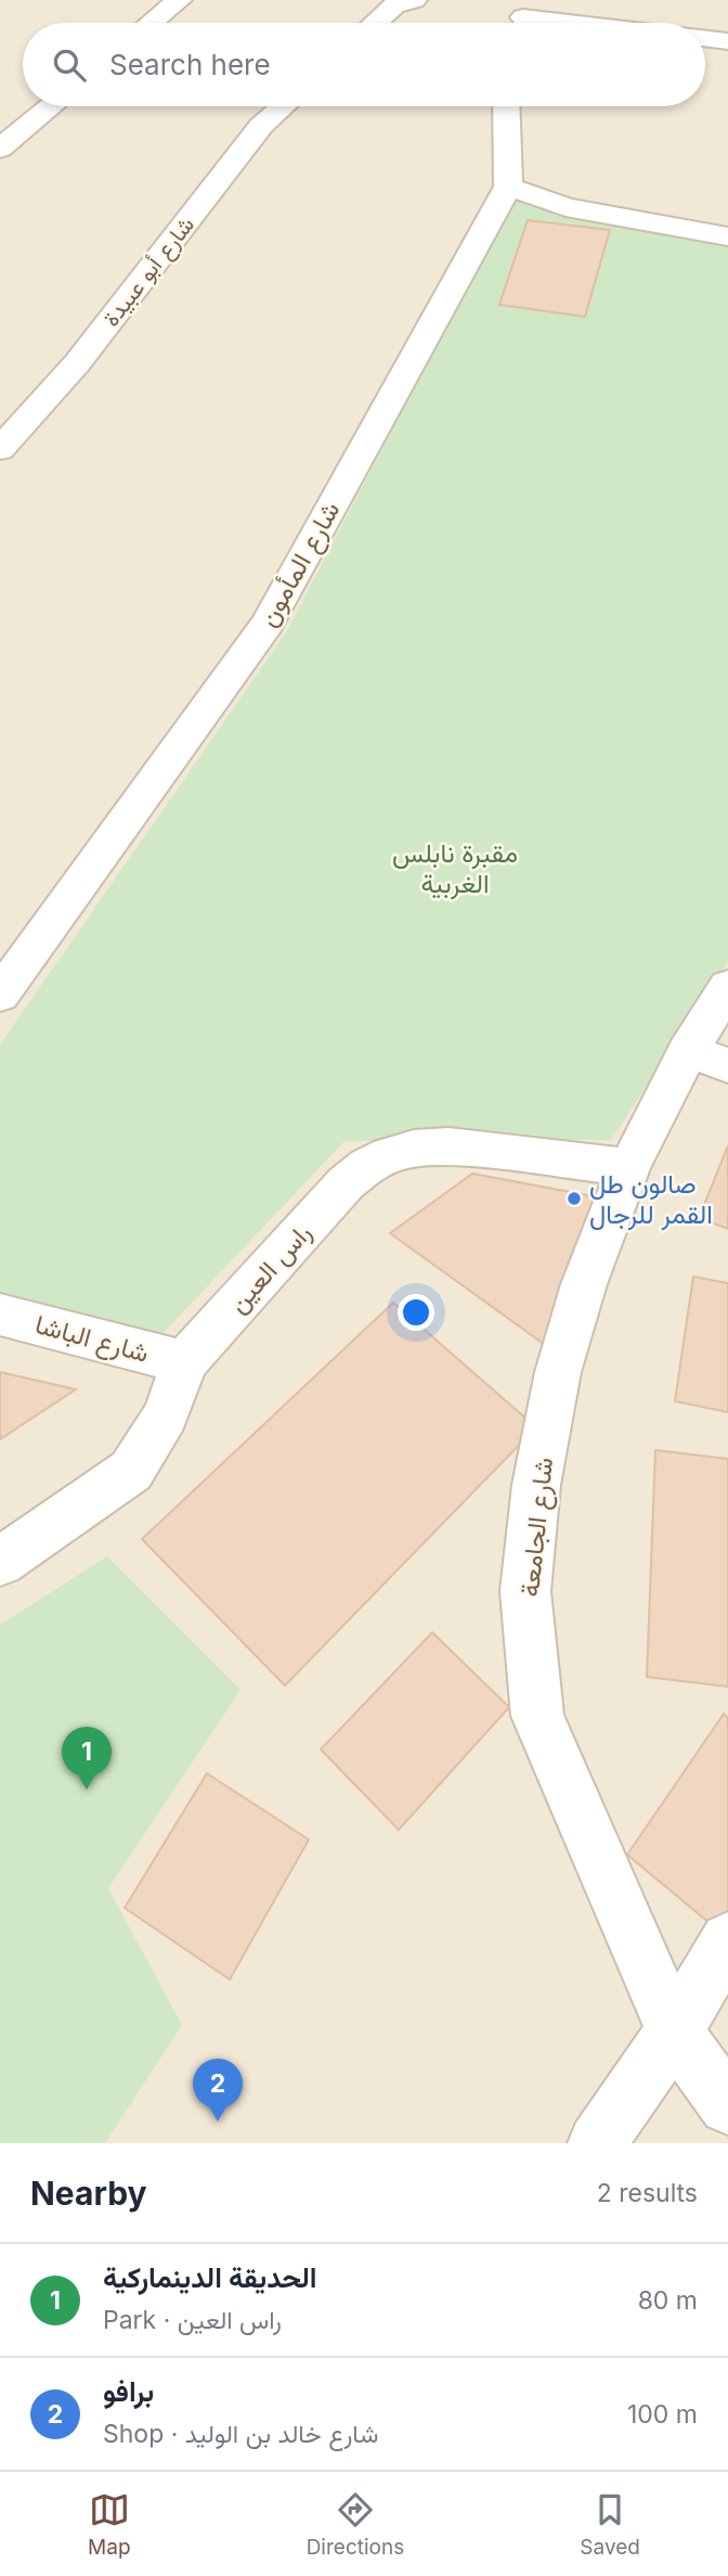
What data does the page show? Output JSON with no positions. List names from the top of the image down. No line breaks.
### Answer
{"streets":{"street":["شارع أبو عبيدة","شارع المأمون","راس العين","شارع الباشا","شارع الجامعة"]},"crossings":[["راس العين","شارع الباشا"],["راس العين","شارع الجامعة"]],"parks":["مقبرة نابلس الغربية"],"places":["صالون طل القمر للرجال"],"page":{"search":"Search here","pins":["1","2"],"heading":["Nearby","2 results"],"list":[{"mark":"1","name":"الحديقة الدينماركية","note":"Park · راس العين","value":"80 m"},{"mark":"2","name":"برافو","note":"Shop · شارع خالد بن الوليد","value":"100 m"}],"nav":["Map","Directions","Saved"]}}
